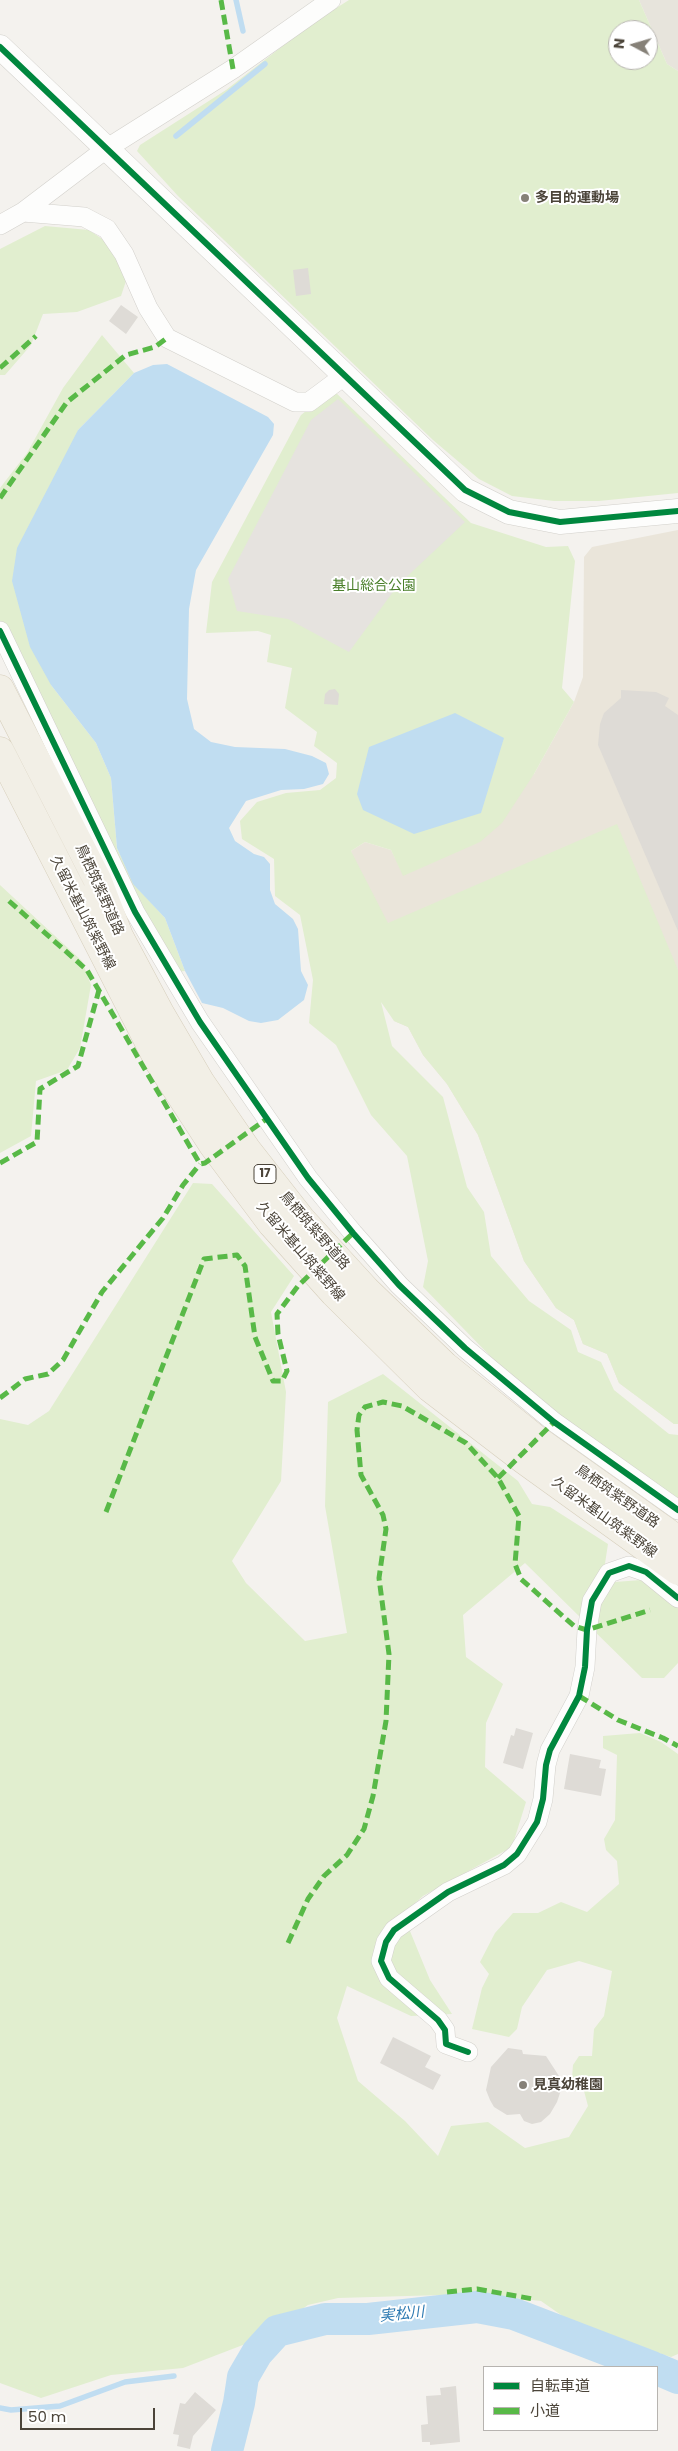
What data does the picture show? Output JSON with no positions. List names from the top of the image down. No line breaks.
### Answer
{"streets":{"main road":["鳥栖筑紫野道路","久留米基山筑紫野線","17"]},"water":["実松川"],"parks":["基山総合公園"],"places":["多目的運動場","見真幼稚園"],"legend":["自転車道","小道"],"scale_bar":"50 m","north":"left"}
